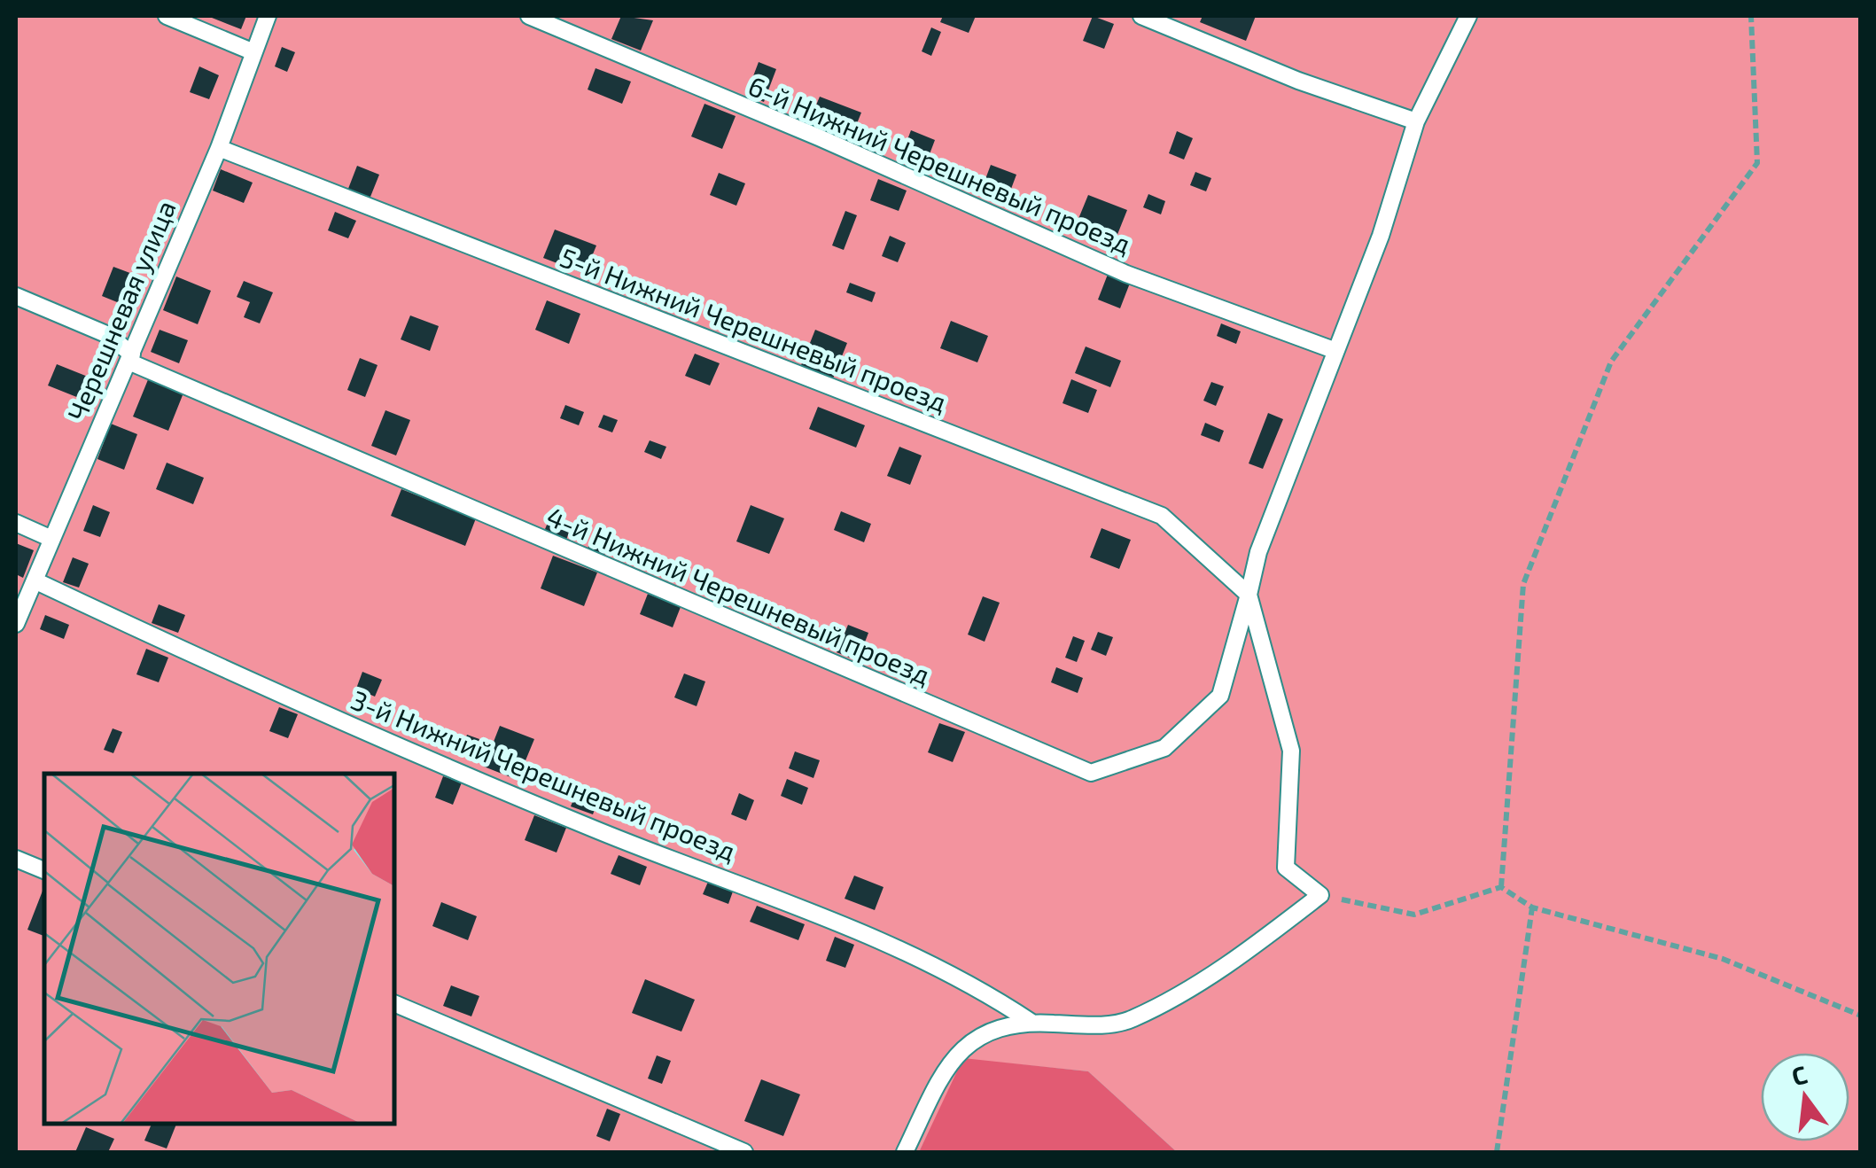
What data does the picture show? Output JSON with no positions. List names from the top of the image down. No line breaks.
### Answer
{"streets":{"lane":["6-й Нижний Черешневый проезд","Черешневая улица","5-й Нижний Черешневый проезд","4-й Нижний Черешневый проезд","3-й Нижний Черешневый проезд"]},"crossings":[["6-й Нижний Черешневый проезд","4-й Нижний Черешневый проезд"],["Черешневая улица","5-й Нижний Черешневый проезд"],["Черешневая улица","4-й Нижний Черешневый проезд"],["Черешневая улица","3-й Нижний Черешневый проезд"],["5-й Нижний Черешневый проезд","4-й Нижний Черешневый проезд"]],"north":"top"}
